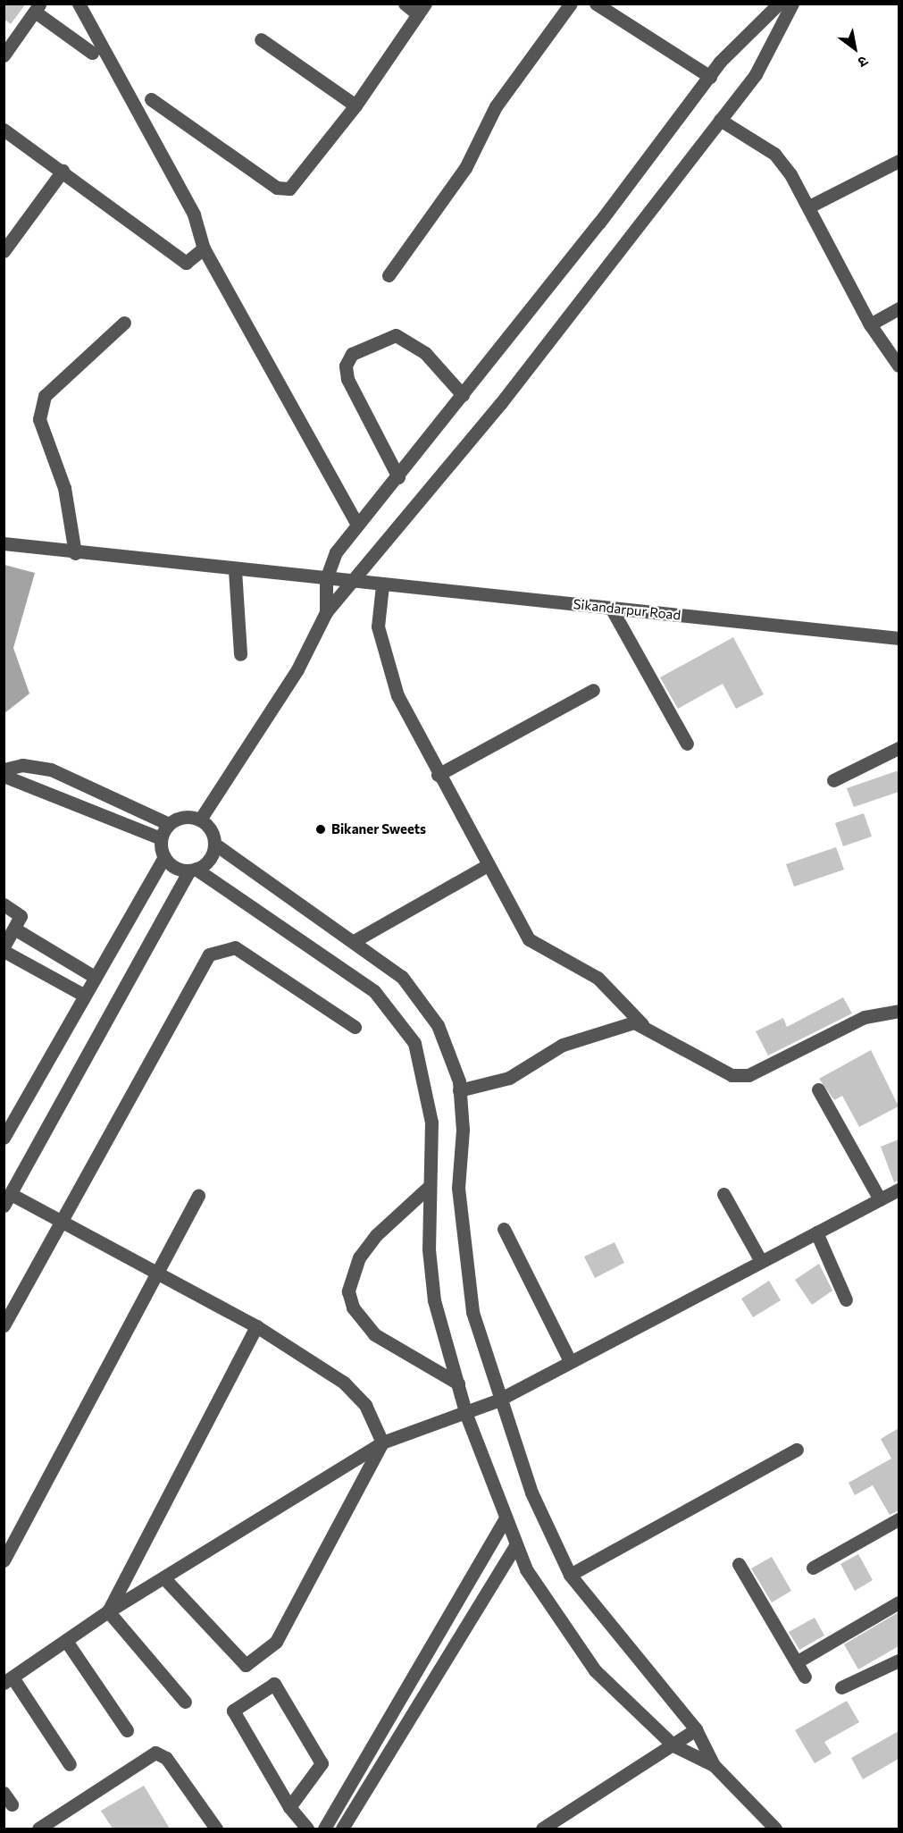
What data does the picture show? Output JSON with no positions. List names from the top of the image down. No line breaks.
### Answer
{"streets":{"street":["Sikandarpur Road"]},"places":["Bikaner Sweets"],"north":"bottom right"}
